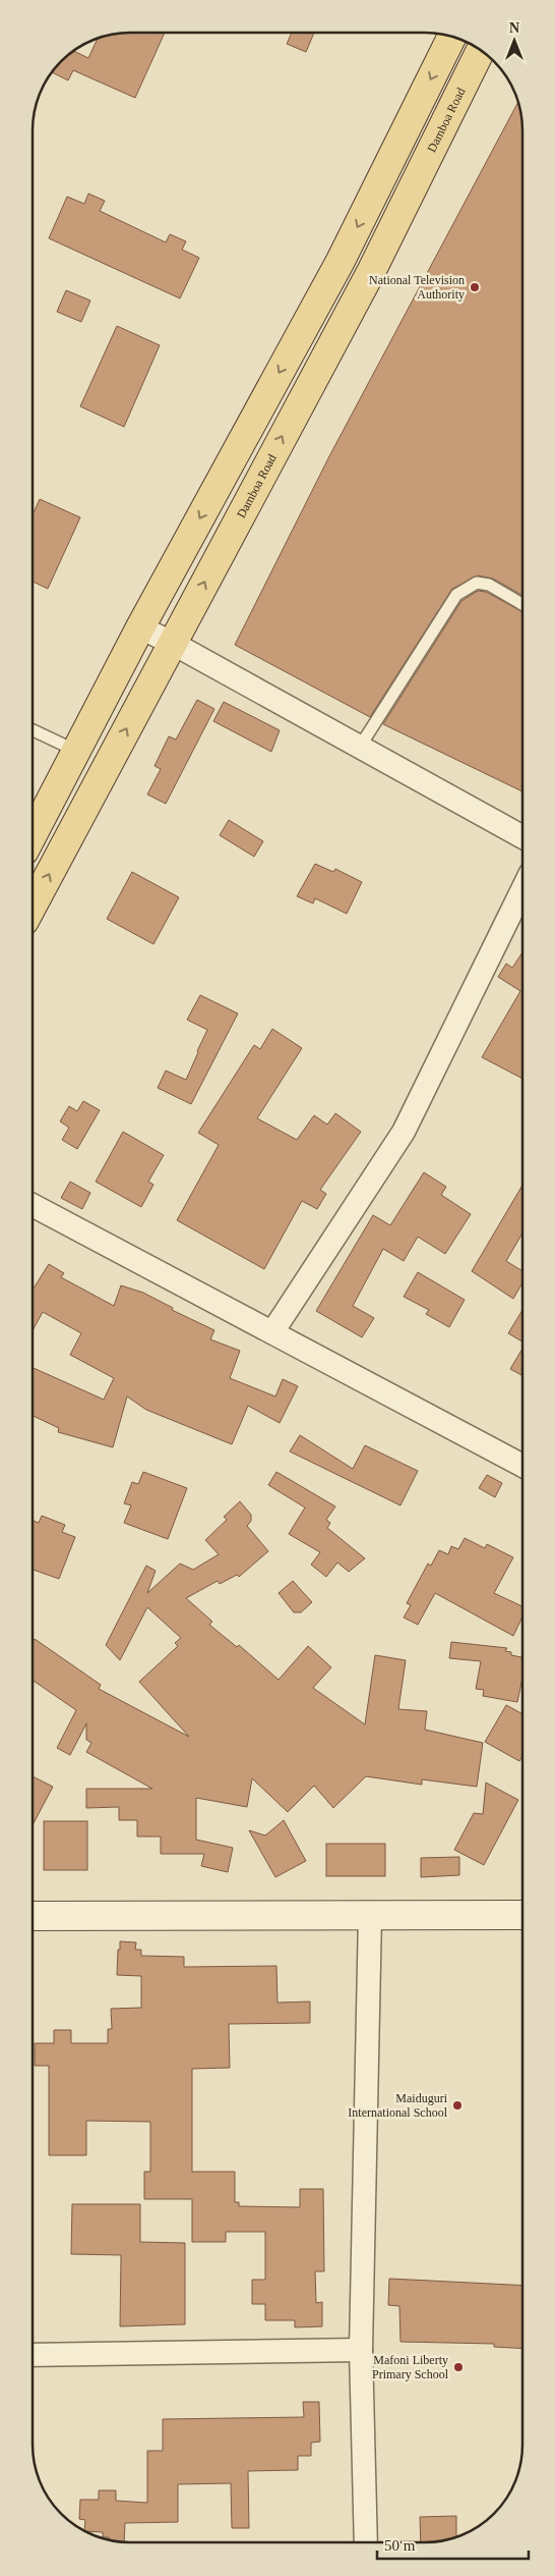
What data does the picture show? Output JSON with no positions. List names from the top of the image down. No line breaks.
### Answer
{"streets":{"main road":["Damboa Road"]},"places":["National Television Authority","Maiduguri International School","Mafoni Liberty Primary School"],"scale_bar":"50 m","north":"top"}
